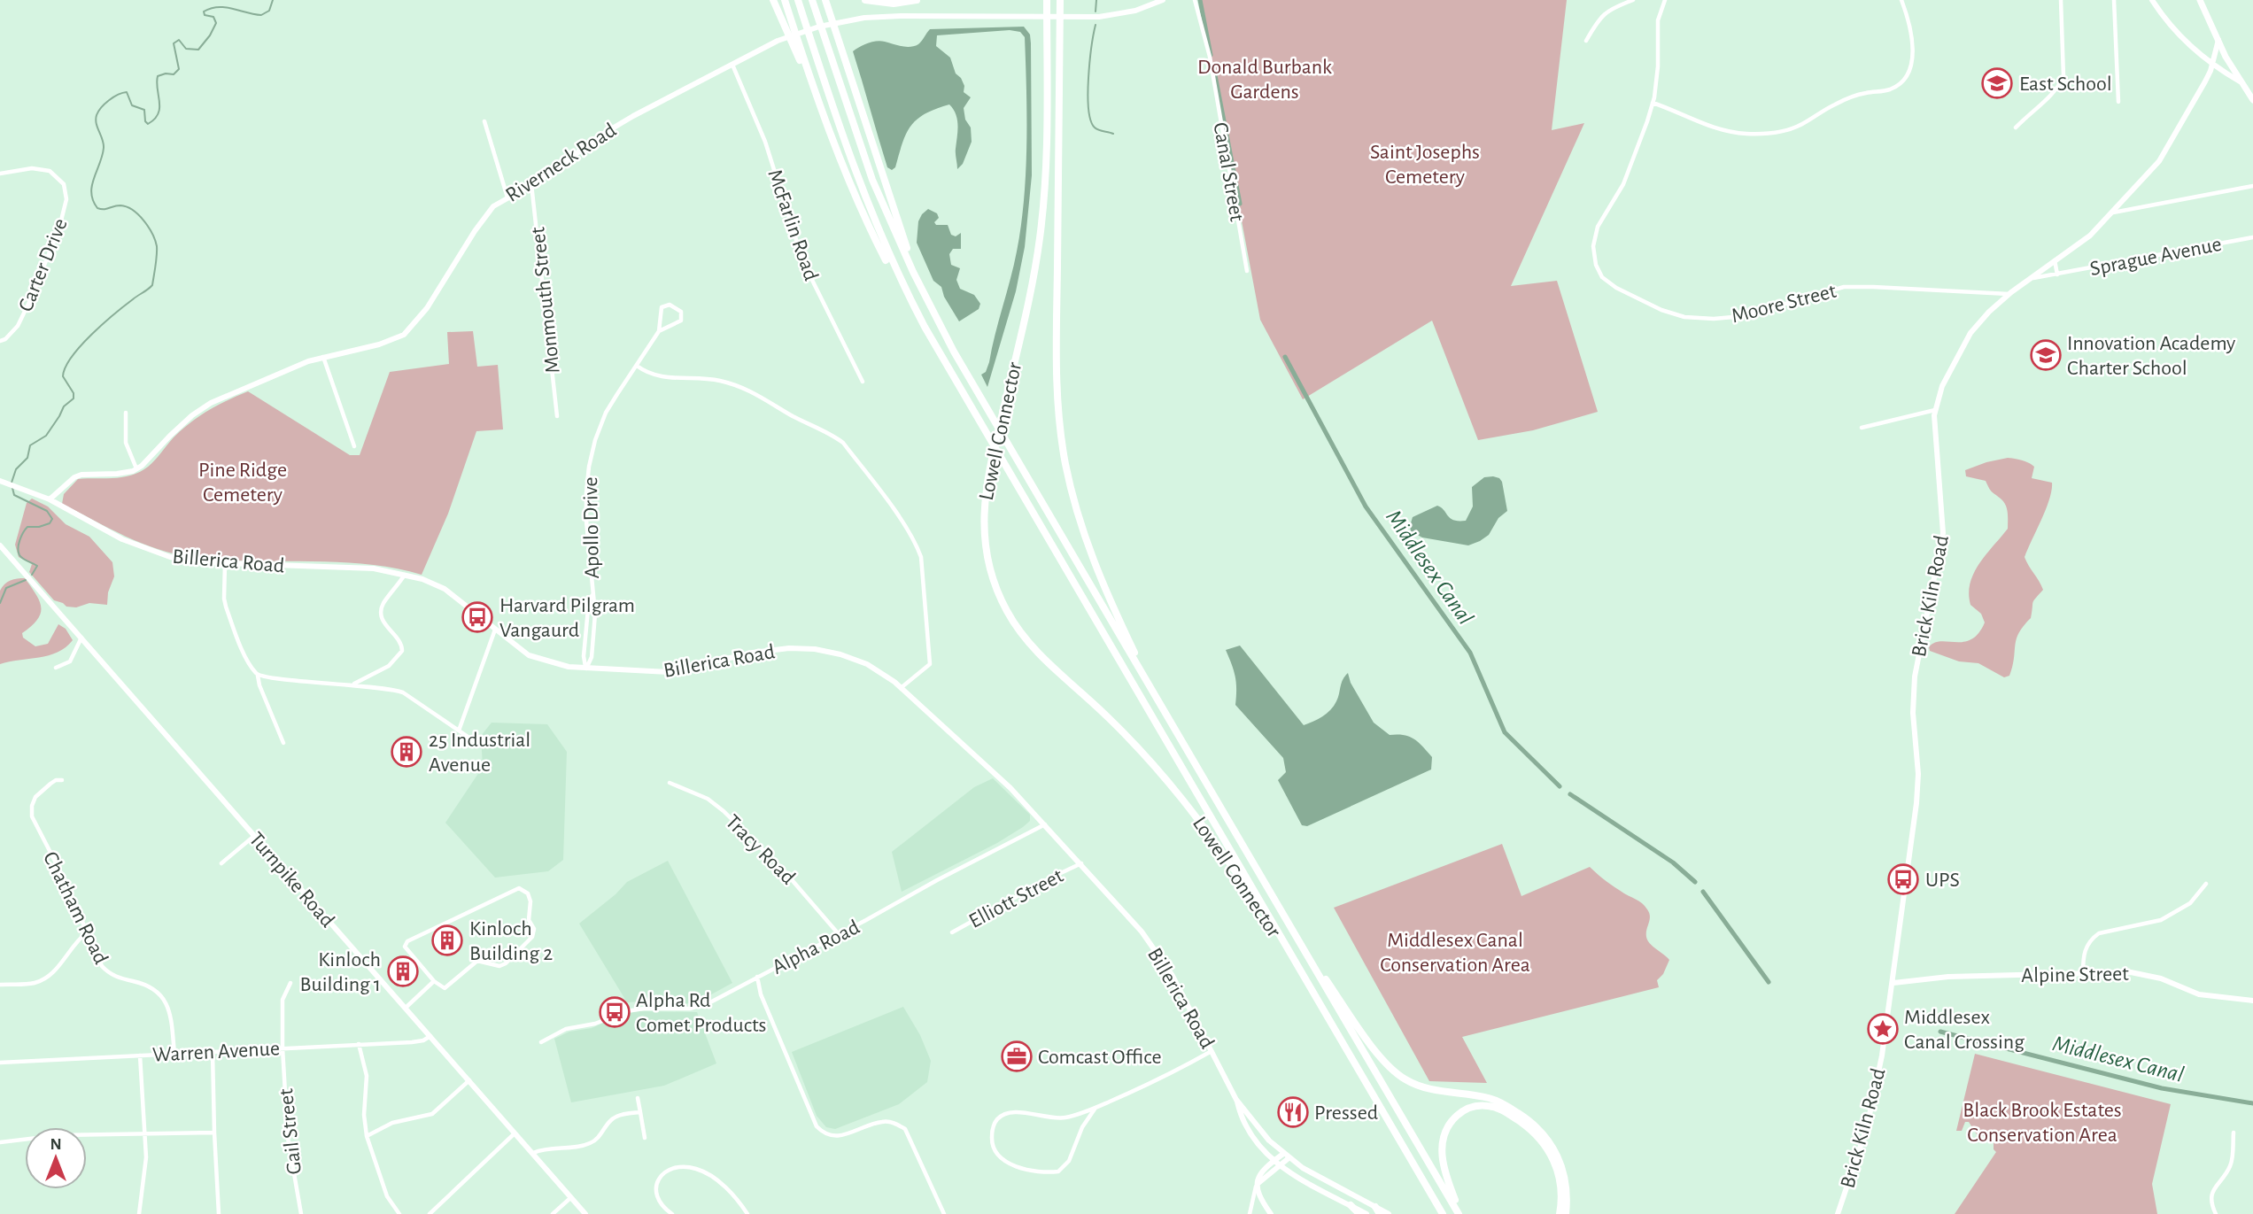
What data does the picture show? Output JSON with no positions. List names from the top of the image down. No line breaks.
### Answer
{"streets":{"highway":["Lowell Connector"],"main road":["Riverneck Road","Billerica Road","Brick Kiln Road","Turnpike Road","Alpine Street"],"street":["Canal Street","McFarlin Road","Sprague Avenue","Carter Drive","Monmouth Street","Moore Street","Apollo Drive","Tracy Road","Elliott Street","Chatham Road","Alpha Road","Warren Avenue","Gail Street"]},"crossings":[["Riverneck Road","McFarlin Road"],["Riverneck Road","Monmouth Street"],["Sprague Avenue","Brick Kiln Road"],["Moore Street","Brick Kiln Road"],["Apollo Drive","Billerica Road"],["Billerica Road","Elliott Street"],["Billerica Road","Alpha Road"],["Brick Kiln Road","Alpine Street"],["Tracy Road","Alpha Road"],["Turnpike Road","Warren Avenue"],["Chatham Road","Warren Avenue"],["Warren Avenue","Gail Street"]],"water":["Middlesex Canal"],"parks":["Donald Burbank Gardens","Saint Josephs Cemetery","Pine Ridge Cemetery","Middlesex Canal Conservation Area","Black Brook Estates Conservation Area"],"places":{"school or university":["East School","Innovation Academy Charter School"],"bus stop":["Harvard Pilgram Vangaurd","UPS","Alpha Rd Comet Products"],"building":["25 Industrial Avenue","Kinloch Building 2","Kinloch Building 1"],"place":["Middlesex Canal Crossing"],"office":["Comcast Office"],"restaurant":["Pressed"]},"north":"top"}
